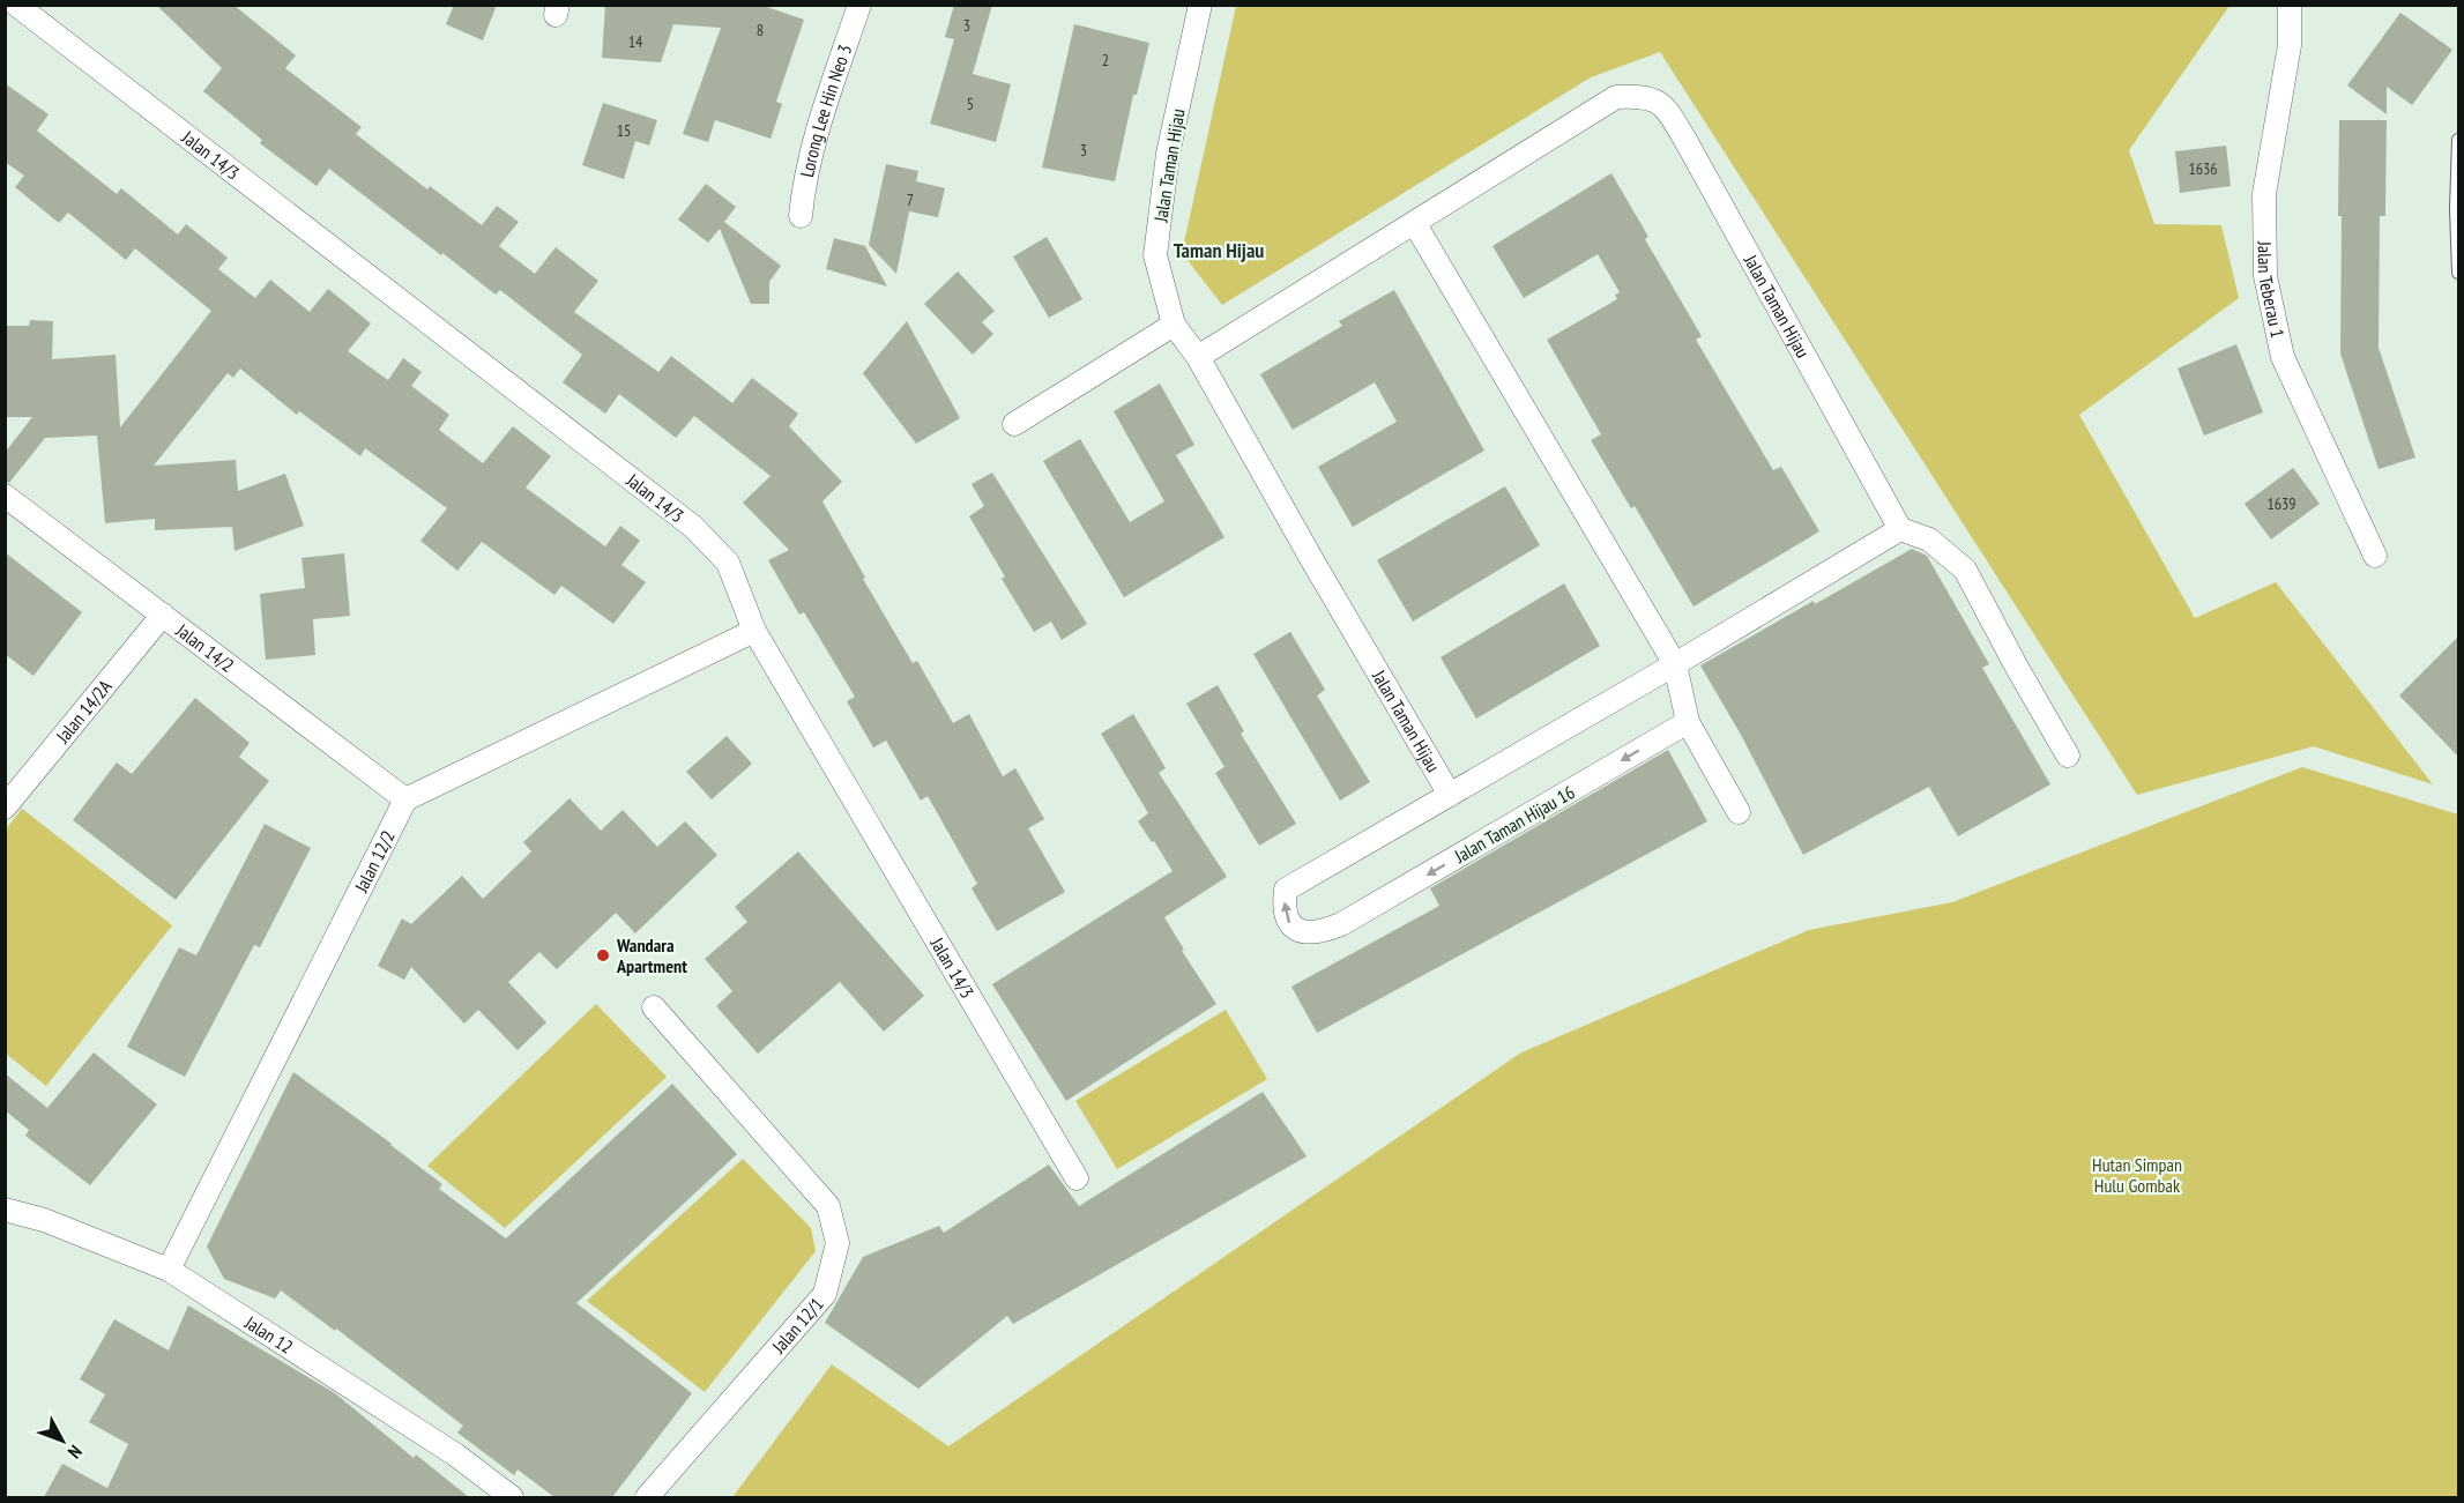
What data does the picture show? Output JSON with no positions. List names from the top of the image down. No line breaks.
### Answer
{"streets":{"street":["Lorong Lee Hin Neo 3","Jalan 14/3","Jalan Taman Hijau","Jalan Teberau 1","Jalan 14/2","Jalan 14/2A","Jalan Taman Hijau 16","Jalan 12/2","Jalan 12/1","Jalan 12"]},"crossings":[["Jalan Taman Hijau","Jalan Taman Hijau 16"],["Jalan 14/2","Jalan 14/2A"],["Jalan 14/2","Jalan 12/2"],["Jalan 12/2","Jalan 12"]],"districts":["Taman Hijau"],"parks":["Hutan Simpan Hulu Gombak"],"places":["Wandara Apartment"],"house_numbers":["3","8","14","2","5","15","3","1636","7","1639"],"north":"bottom right"}
